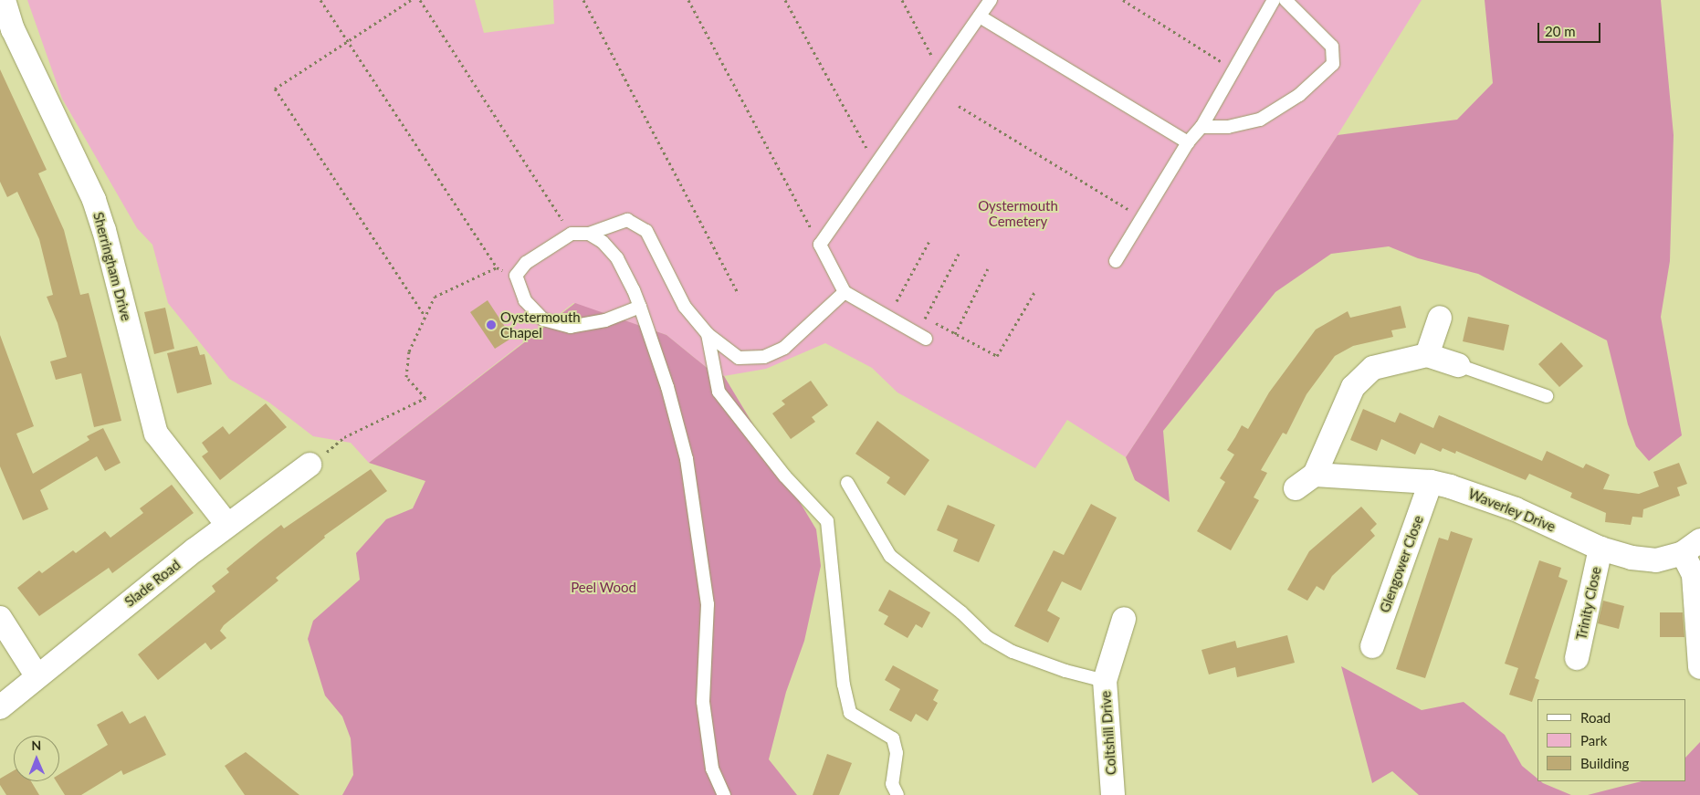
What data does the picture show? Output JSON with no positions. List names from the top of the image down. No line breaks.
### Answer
{"streets":{"street":["Sherringham Drive","Waverley Drive","Glengower Close","Slade Road","Trinity Close","Coltshill Drive"]},"crossings":[["Sherringham Drive","Slade Road"],["Waverley Drive","Glengower Close"],["Waverley Drive","Trinity Close"]],"parks":["Oystermouth Cemetery","Peel Wood"],"places":["Oystermouth Chapel"],"legend":["Road","Park","Building"],"scale_bar":"20 m","north":"top"}
